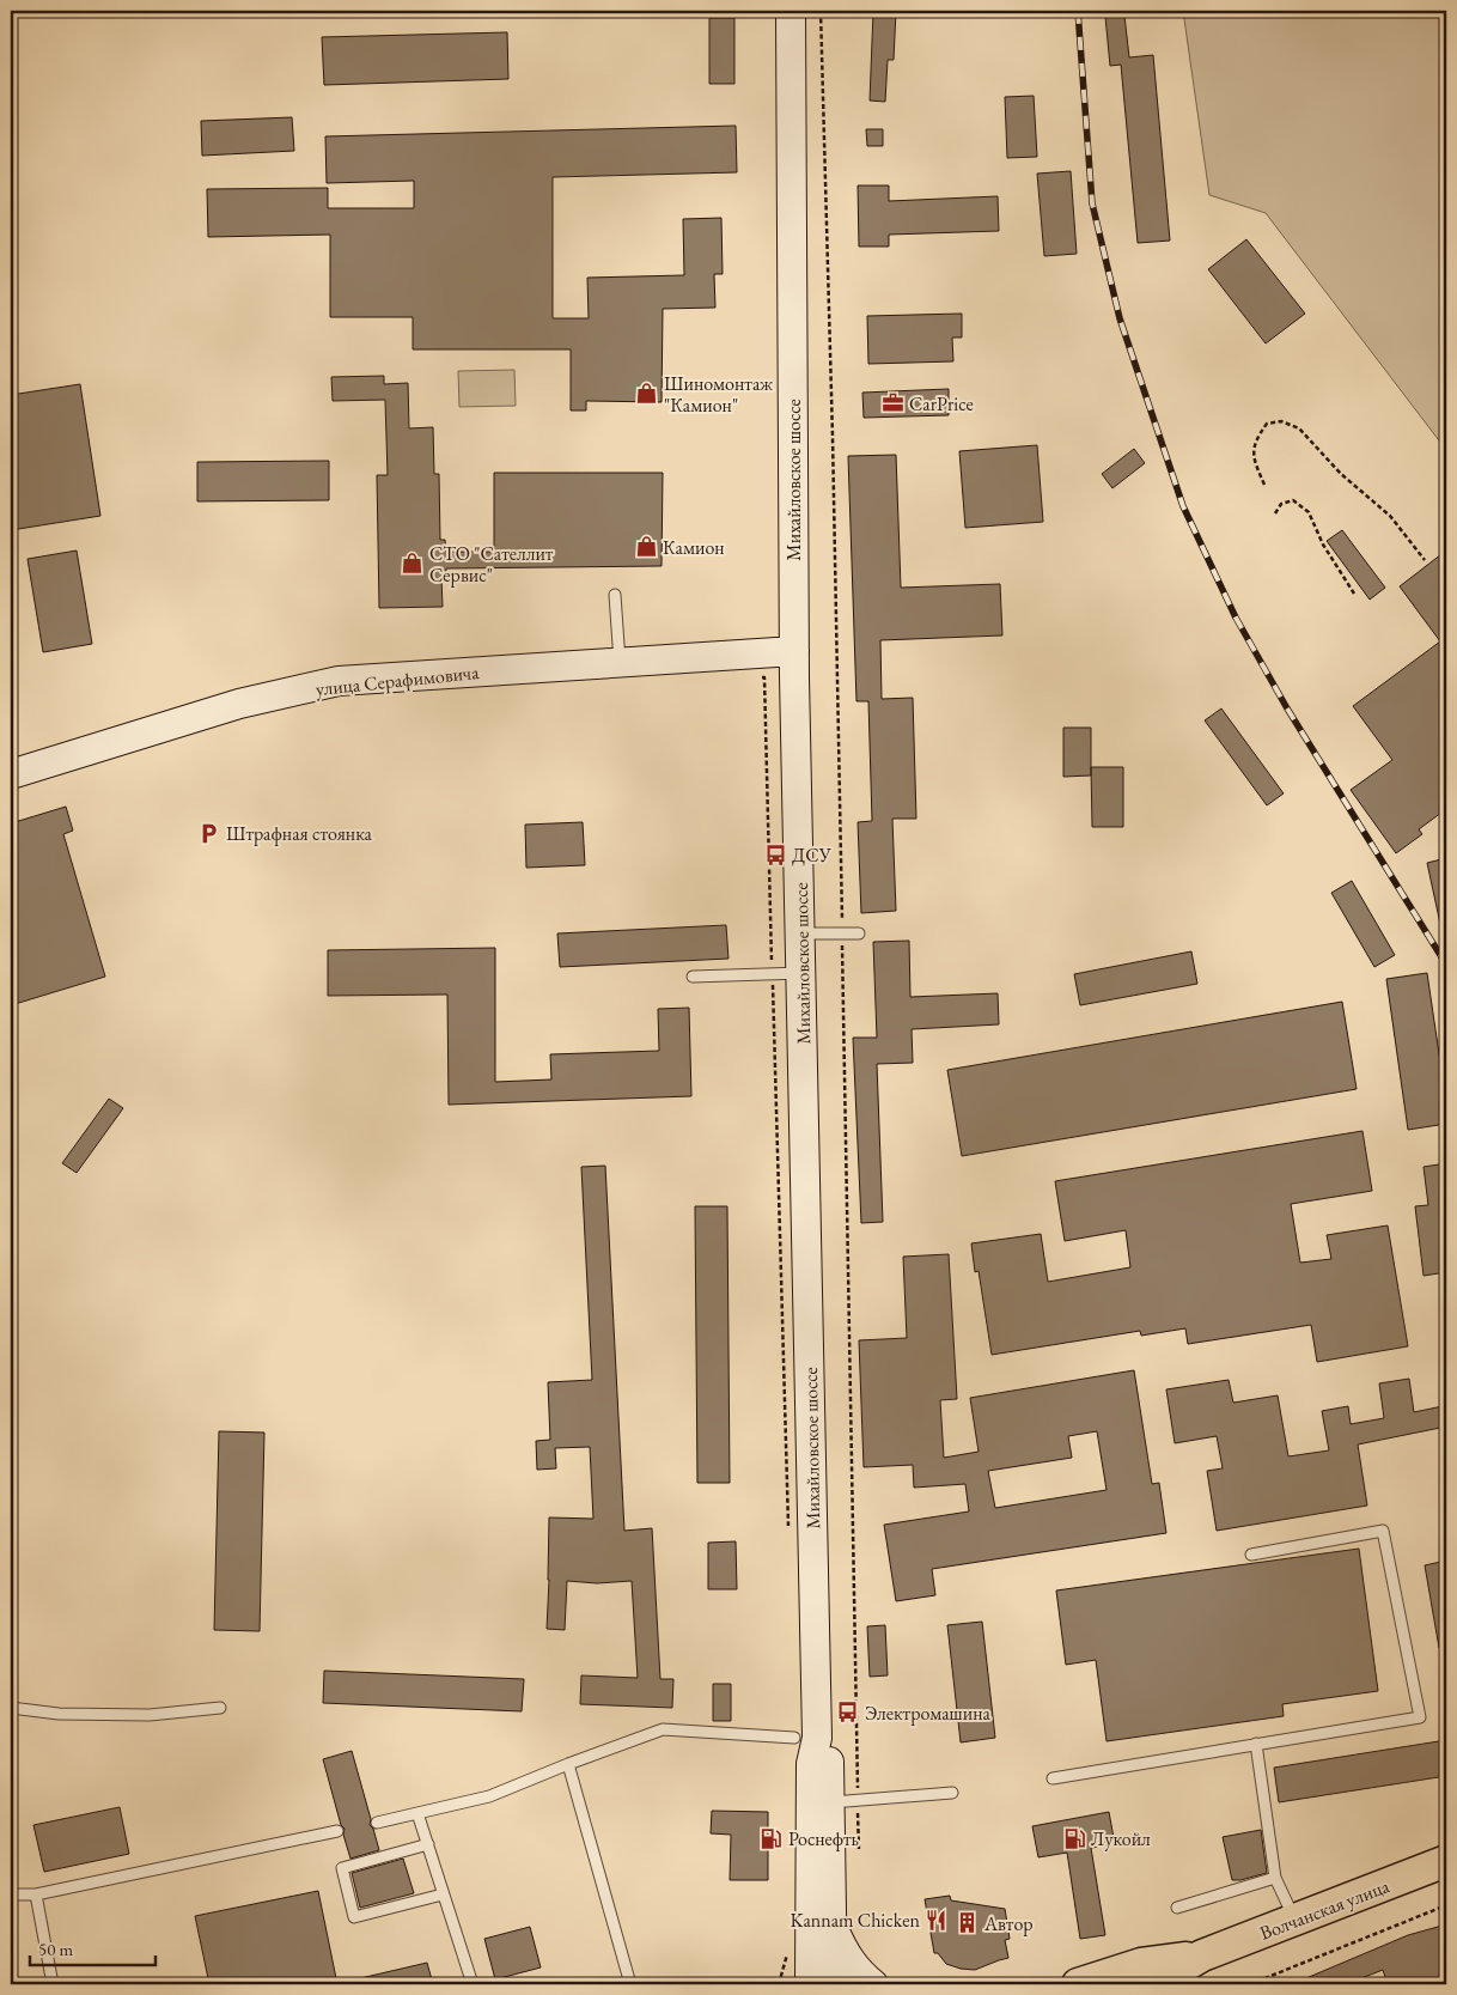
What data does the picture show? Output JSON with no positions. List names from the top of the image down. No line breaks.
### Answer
{"streets":{"main road":["Михайловское шоссе","улица Серафимовича","Волчанская улица"]},"crossings":[["Михайловское шоссе","улица Серафимовича"]],"places":{"shop":["Шиномонтаж \"Камион\"","Камион","СТО \"Сателлит Сервис\""],"office":["CarPrice"],"parking":["Штрафная стоянка"],"bus stop":["ДСУ","Электромашина"],"fuel station":["Роснефть","Лукойл"],"restaurant":["Kannam Chicken"],"building":["Автор"]},"scale_bar":"50 m"}
